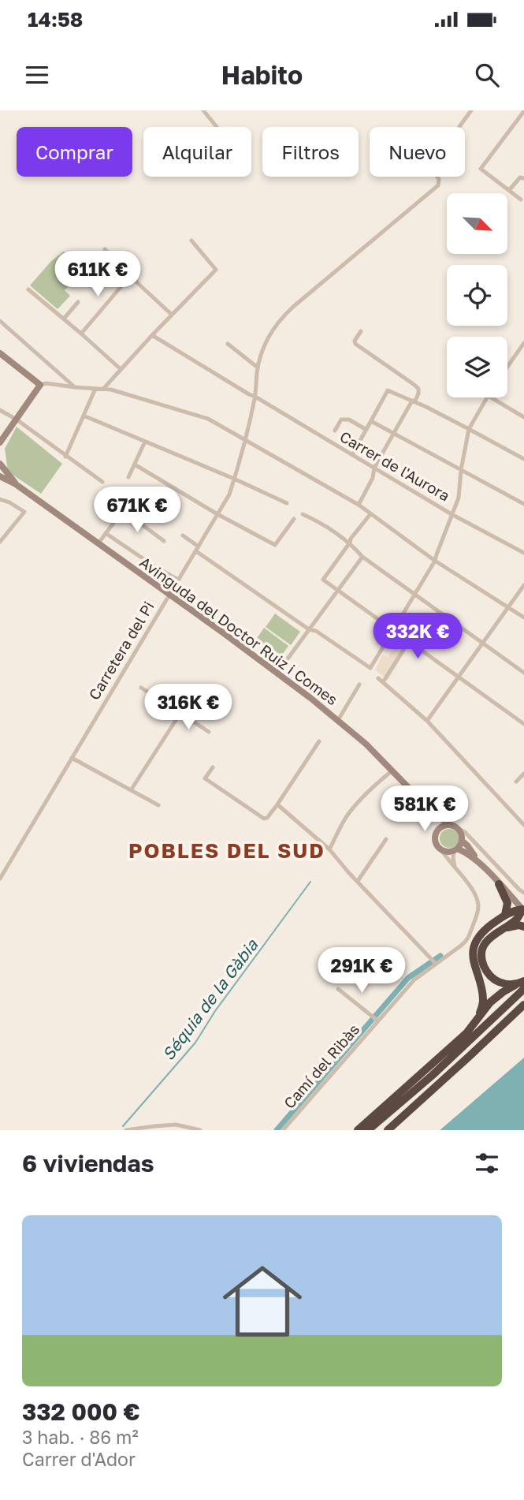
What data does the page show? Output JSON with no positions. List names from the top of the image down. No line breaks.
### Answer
{"streets":{"street":["Carrer de l'Aurora","Avinguda del Doctor Ruiz i Comes","Carretera del Pi","Camí del Ribàs"]},"crossings":[["Carrer de l'Aurora","Carretera del Pi"],["Avinguda del Doctor Ruiz i Comes","Carretera del Pi"],["Avinguda del Doctor Ruiz i Comes","Camí del Ribàs"]],"districts":["POBLES DEL SUD"],"water":["Séquia de la Gàbia"],"north":"bottom right","page":{"status":"14:58","header":"Habito","chip":["Comprar","Alquilar","Filtros","Nuevo"],"price":["611K €","671K €","332K €","316K €","581K €","291K €"],"heading":"6 viviendas","list":[{"name":"332 000 €","note":"3 hab. · 86 m² · Carrer d'Ador"}]}}
